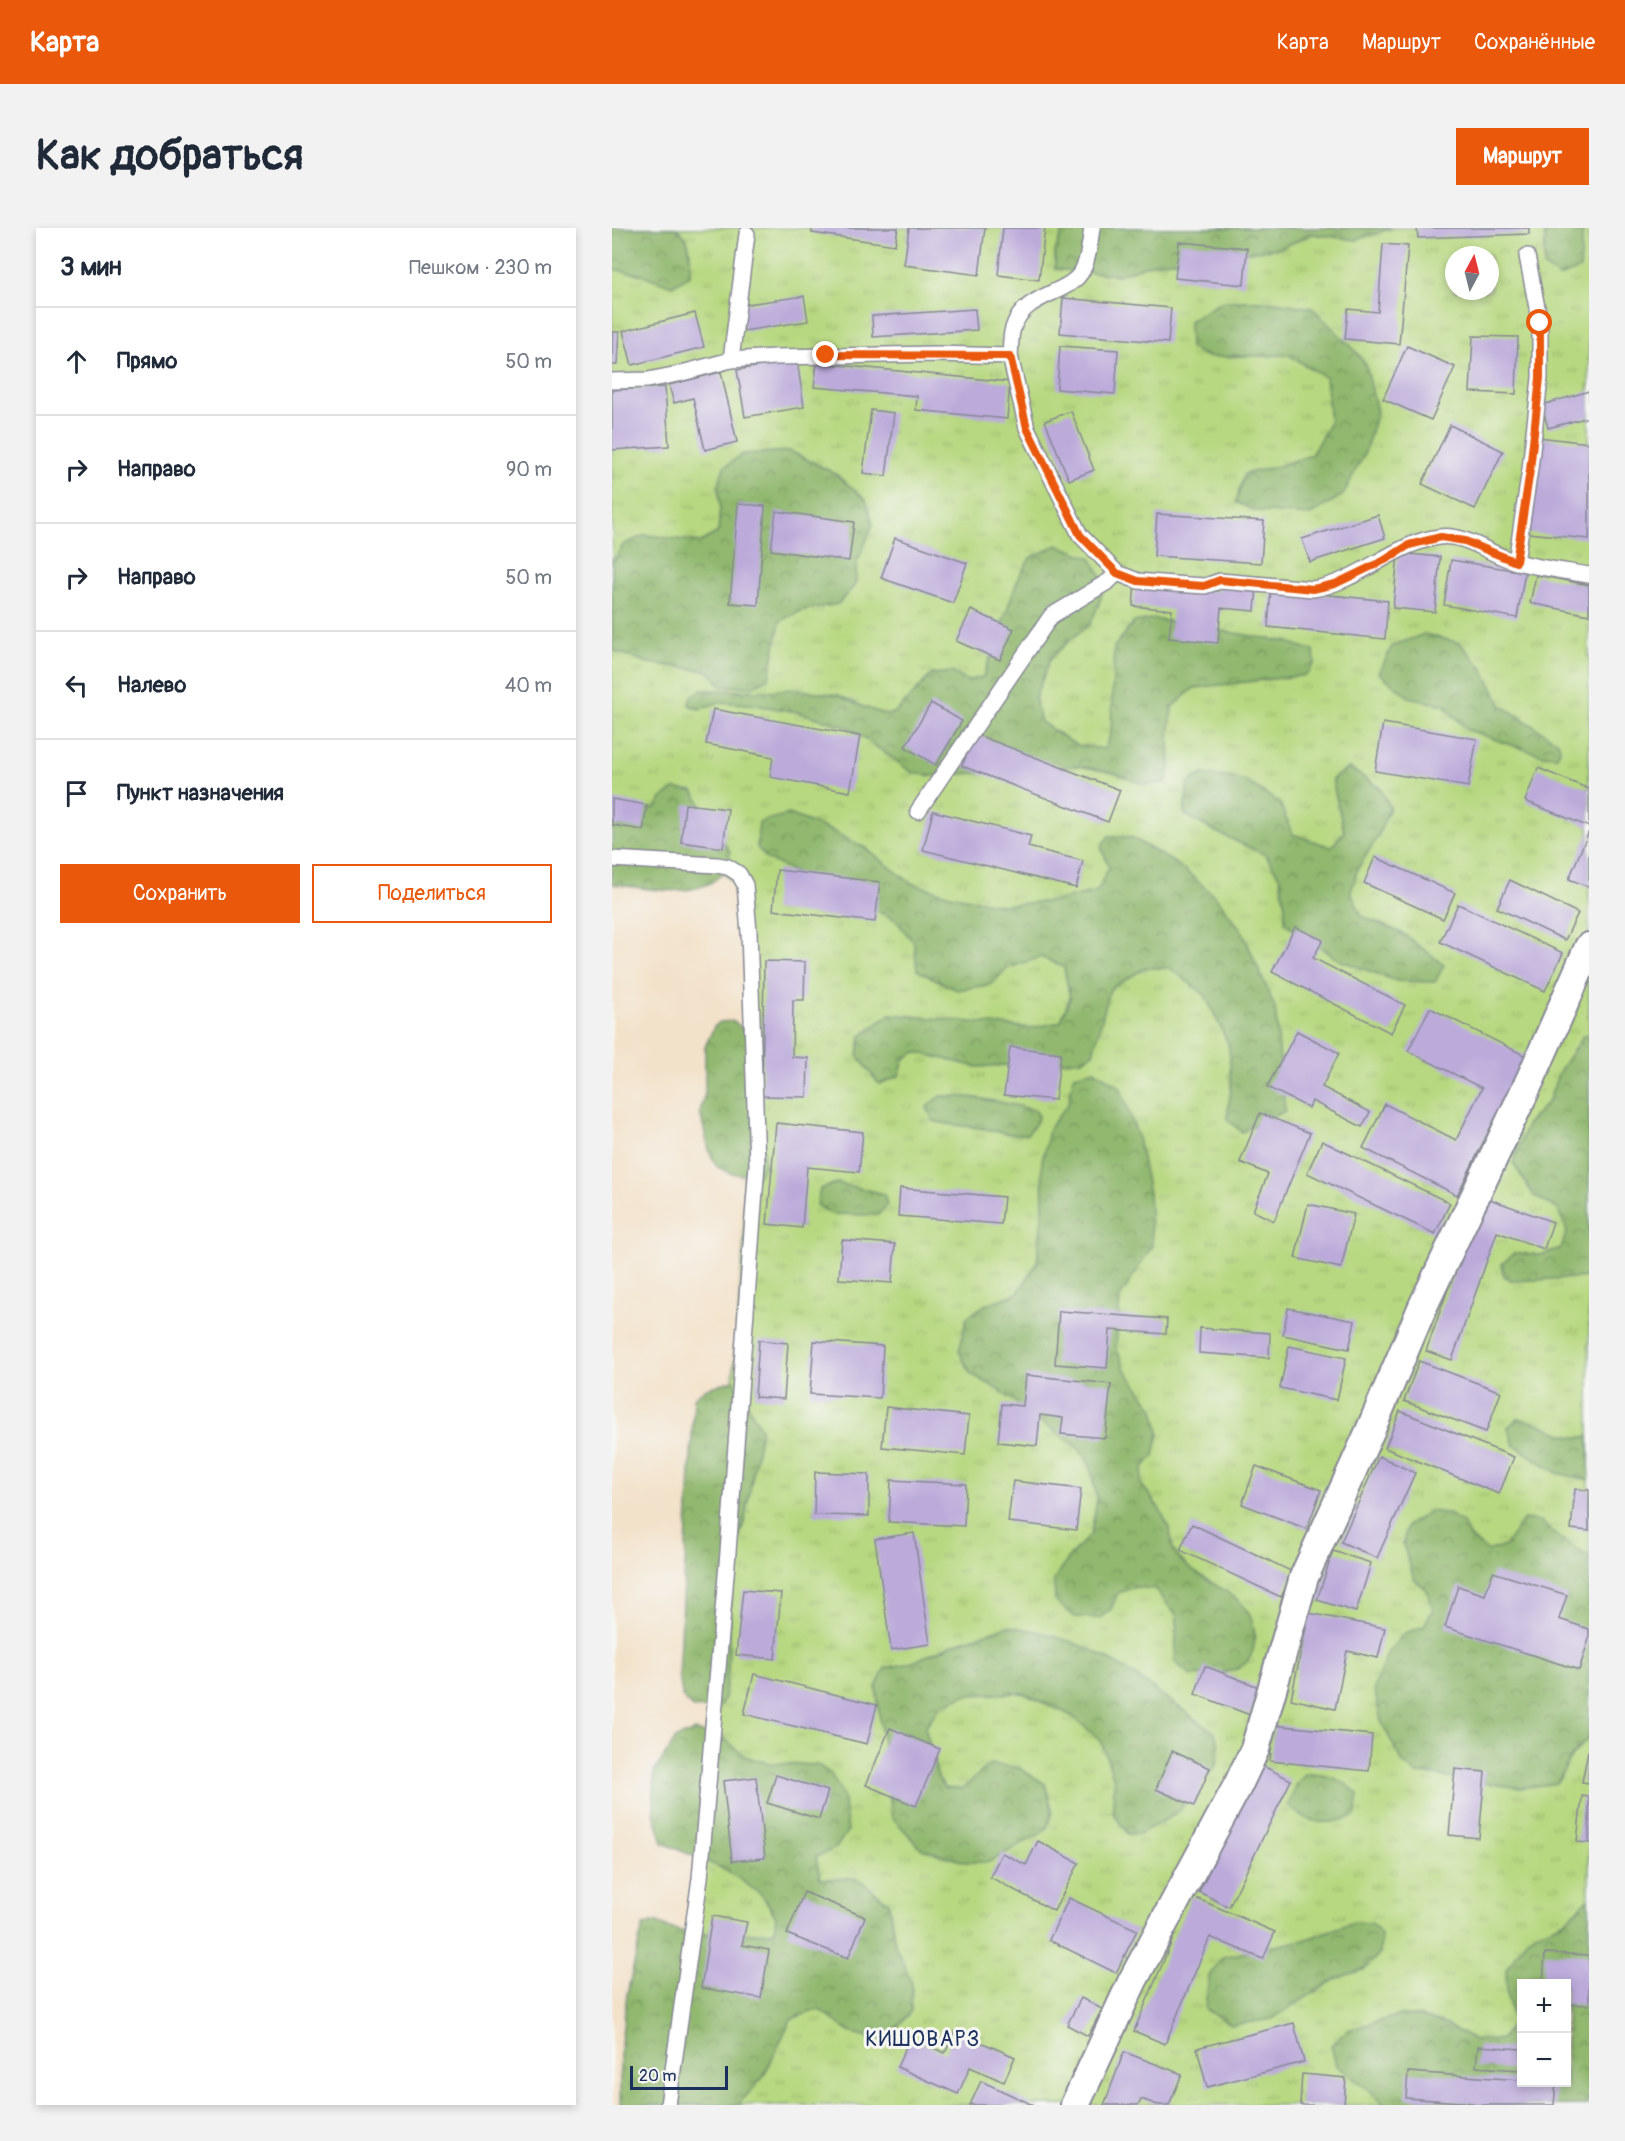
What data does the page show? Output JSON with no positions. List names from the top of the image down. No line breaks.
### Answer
{"districts":["КИШОВАРЗ"],"scale_bar":"20 m","north":"top","page":{"header":"Карта","nav":["Карта","Маршрут","Сохранённые"],"buttons":["Маршрут",["Сохранить","Поделиться"]],"title":"Как добраться","heading":["3 мин","Пешком · 230 m"],"list":[["Прямо","50 m"],["Направо","90 m"],["Направо","50 m"],["Налево","40 m"],"Пункт назначения"],"map_buttons":["+","−"],"scale":"20 m"}}
